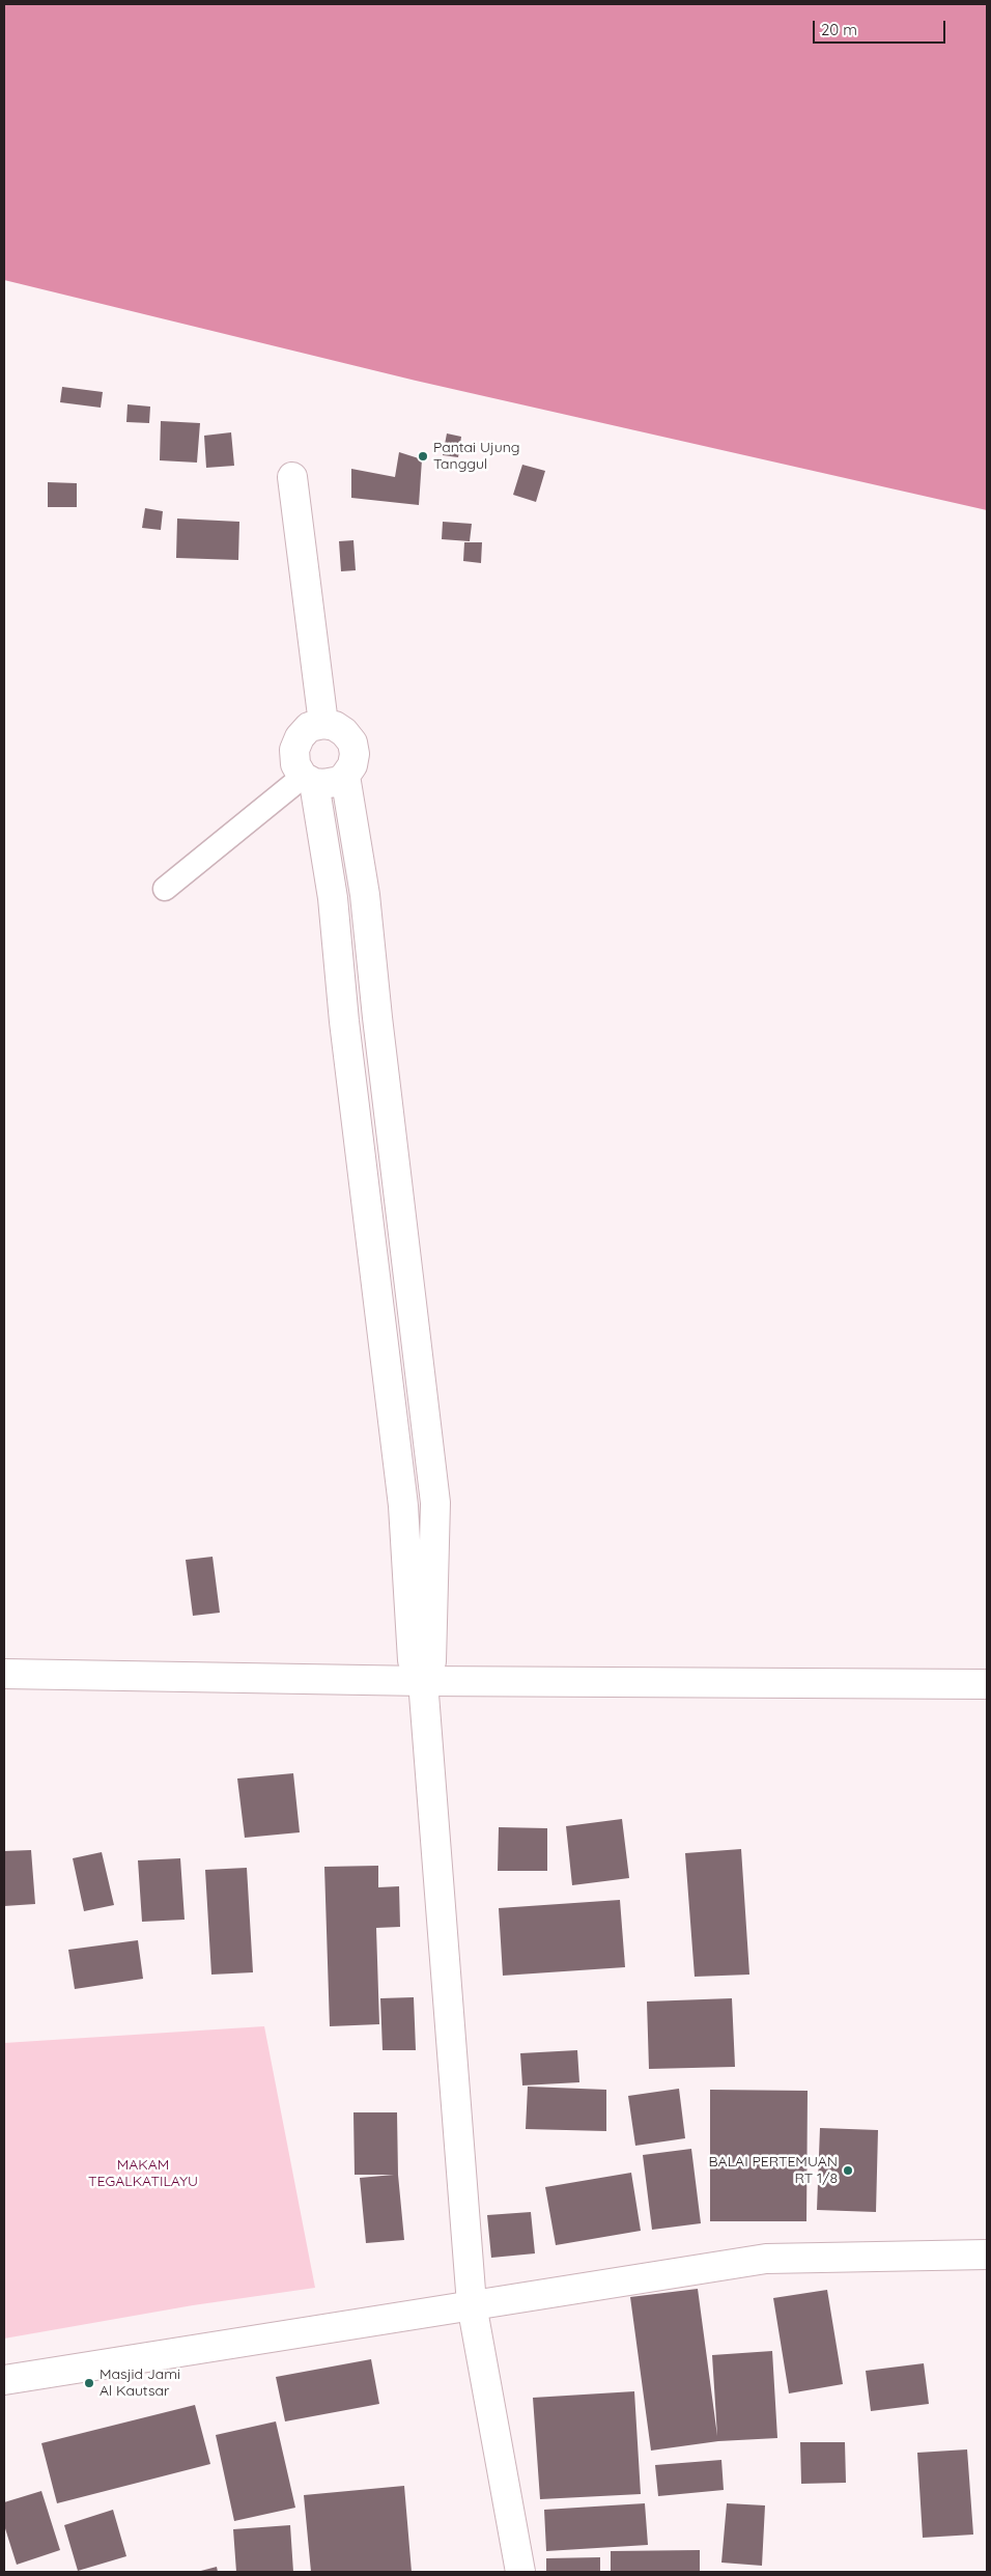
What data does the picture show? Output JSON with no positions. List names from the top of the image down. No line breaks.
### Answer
{"parks":["MAKAM TEGALKATILAYU"],"places":["Pantai Ujung Tanggul","BALAI PERTEMUAN RT 1/8","Masjid Jami Al Kautsar"],"scale_bar":"20 m"}
